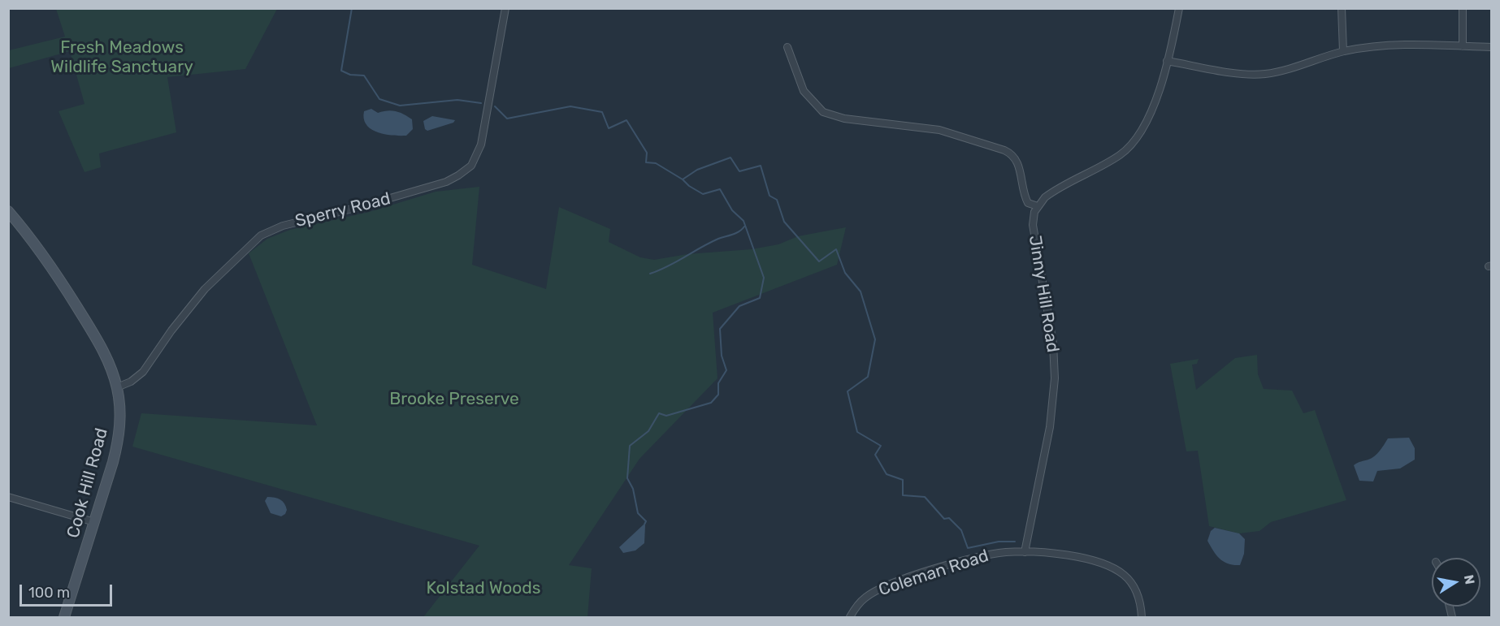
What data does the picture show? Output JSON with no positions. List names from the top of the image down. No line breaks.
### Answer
{"streets":{"street":["Sperry Road","Jinny Hill Road","Cook Hill Road","Coleman Road"]},"crossings":[["Sperry Road","Cook Hill Road"],["Jinny Hill Road","Coleman Road"]],"parks":["Fresh Meadows Wildlife Sanctuary","Brooke Preserve","Kolstad Woods"],"scale_bar":"100 m","north":"right"}
